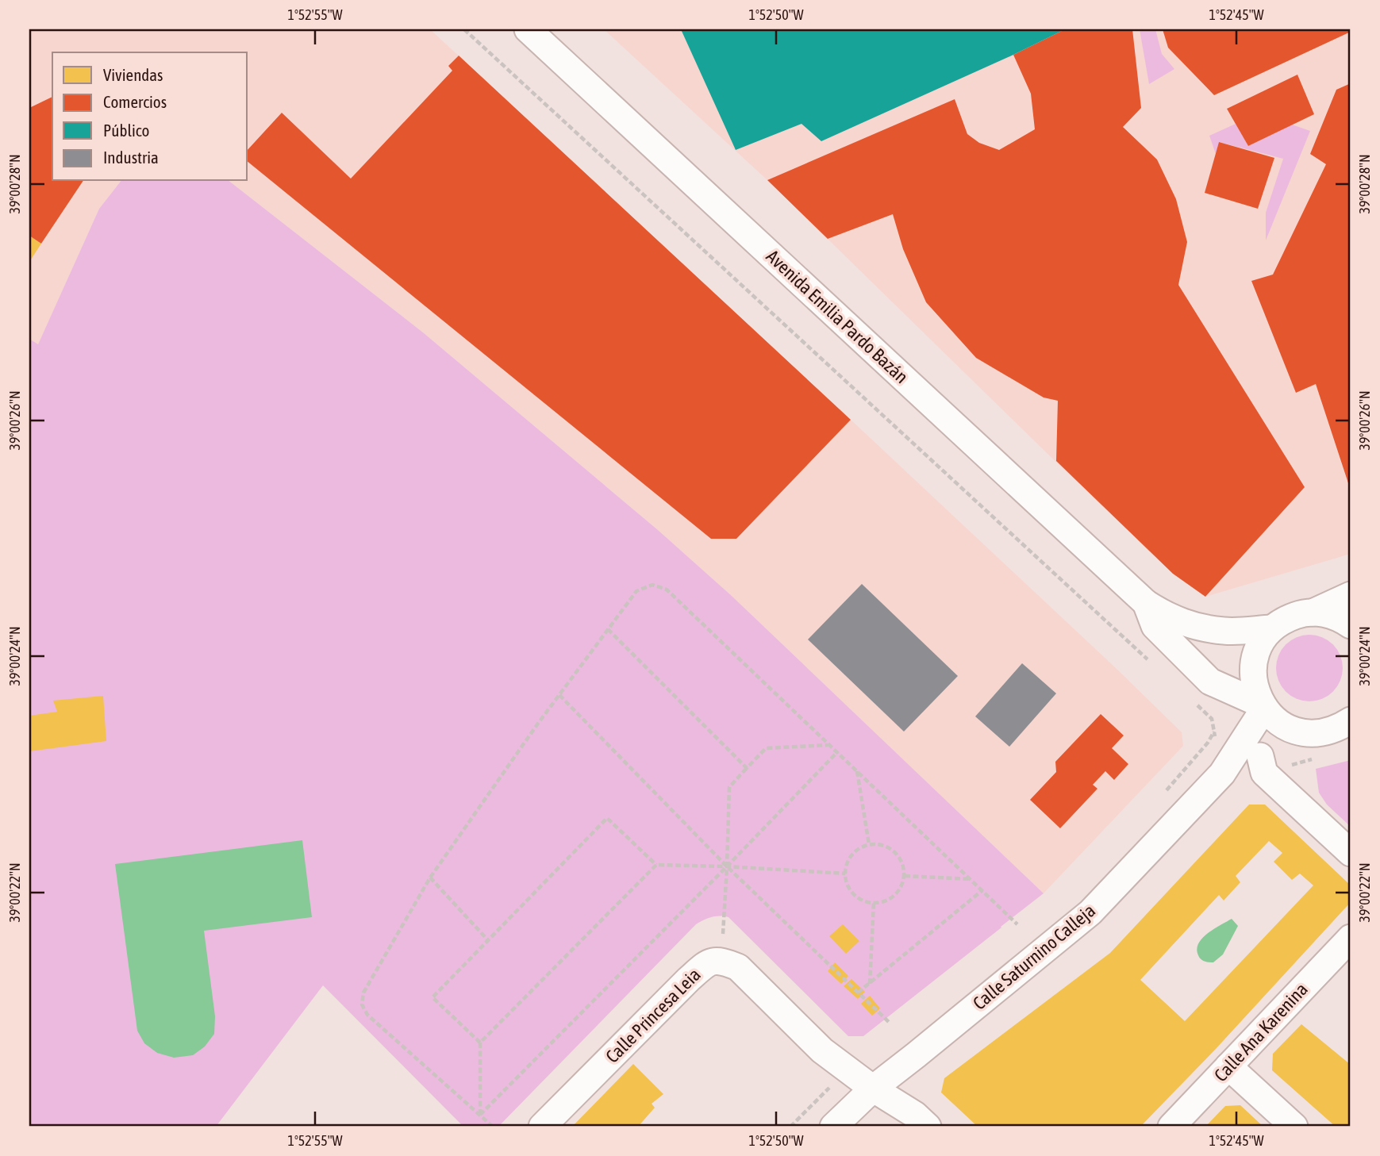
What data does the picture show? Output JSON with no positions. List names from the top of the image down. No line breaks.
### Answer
{"streets":{"street":["Avenida Emilia Pardo Bazán","Calle Saturnino Calleja","Calle Princesa Leia","Calle Ana Karenina"]},"crossings":[["Avenida Emilia Pardo Bazán","Calle Saturnino Calleja"],["Calle Saturnino Calleja","Calle Princesa Leia"]],"legend":["Viviendas","Comercios","Público","Industria"],"coordinates":["1°52'55\"W","1°52'50\"W","1°52'45\"W","39°00'28\"N","39°00'26\"N","39°00'24\"N","39°00'22\"N"]}
